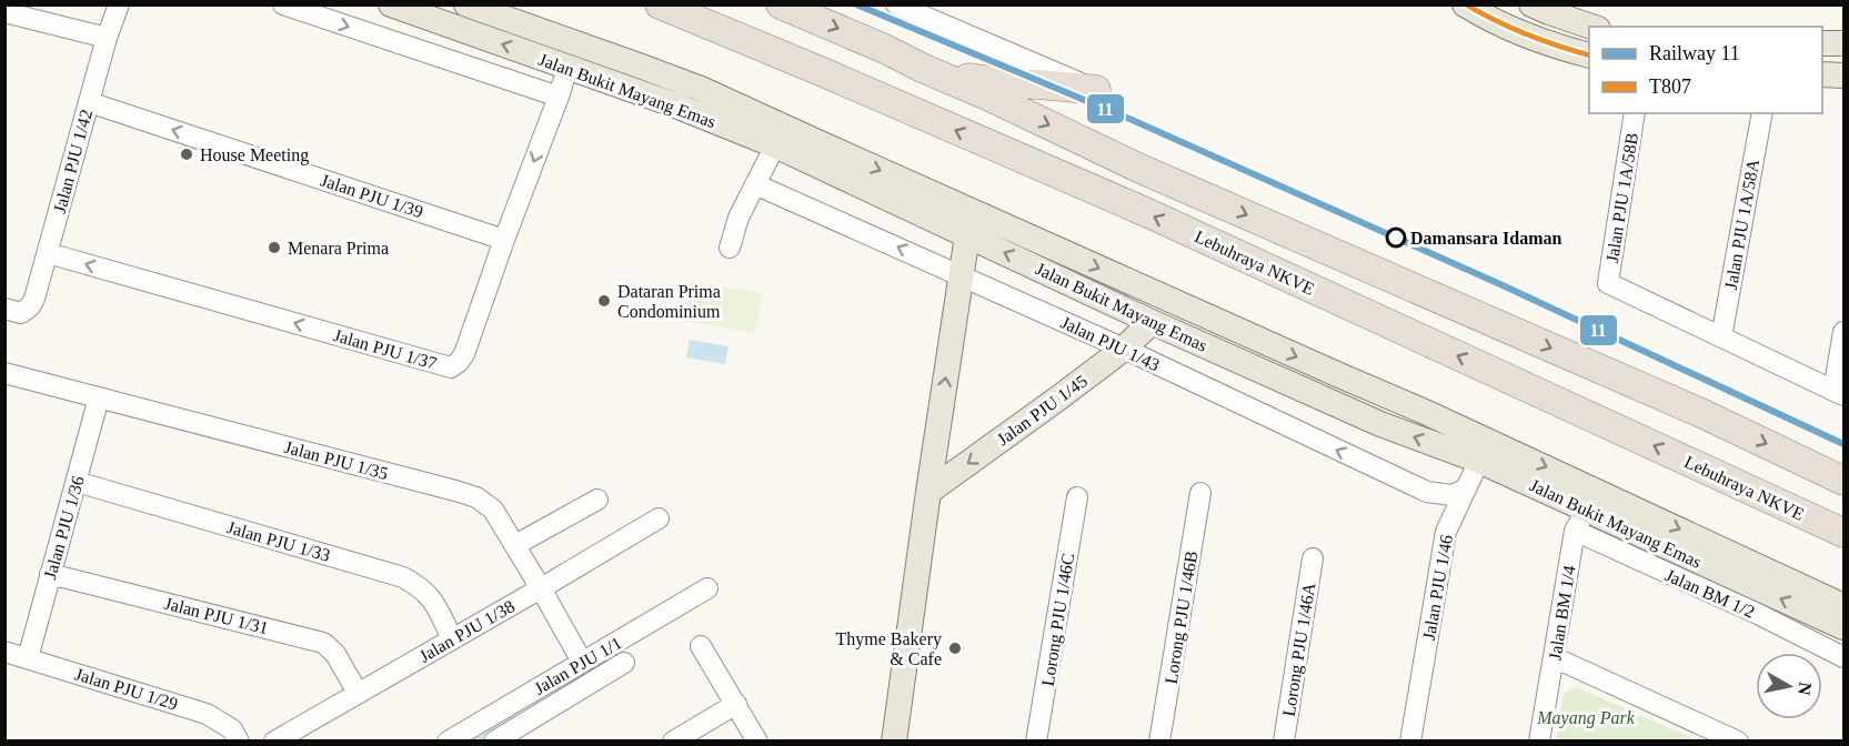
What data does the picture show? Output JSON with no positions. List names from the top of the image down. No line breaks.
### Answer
{"streets":{"highway":["Lebuhraya NKVE"],"main road":["Jalan Bukit Mayang Emas","Jalan PJU 1/45"],"street":["Jalan PJU 1/42","Jalan PJU 1/39","Jalan PJU 1A/58B","Jalan PJU 1A/58A","Jalan PJU 1/43","Jalan PJU 1/37","Jalan PJU 1/35","Jalan PJU 1/36","Jalan PJU 1/33","Jalan PJU 1/46","Jalan BM 1/2","Jalan BM 1/4","Jalan PJU 1/31","Lorong PJU 1/46B","Lorong PJU 1/46C","Jalan PJU 1/38","Lorong PJU 1/46A","Jalan PJU 1/1","Jalan PJU 1/29"]},"crossings":[["Jalan Bukit Mayang Emas","Jalan PJU 1/37"],["Jalan Bukit Mayang Emas","Jalan PJU 1/45"],["Jalan Bukit Mayang Emas","Jalan PJU 1/46"],["Jalan Bukit Mayang Emas","Jalan BM 1/4"],["Jalan PJU 1/42","Jalan PJU 1/39"],["Jalan PJU 1/42","Jalan PJU 1/37"],["Jalan PJU 1/39","Jalan PJU 1/37"],["Jalan PJU 1A/58B","Jalan PJU 1A/58A"],["Jalan PJU 1/43","Jalan PJU 1/45"],["Jalan PJU 1/43","Jalan PJU 1/46"],["Jalan PJU 1/35","Jalan PJU 1/36"],["Jalan PJU 1/35","Jalan PJU 1/38"],["Jalan PJU 1/35","Jalan PJU 1/1"],["Jalan PJU 1/36","Jalan PJU 1/33"],["Jalan PJU 1/36","Jalan PJU 1/31"],["Jalan PJU 1/36","Jalan PJU 1/29"],["Jalan PJU 1/33","Jalan PJU 1/38"],["Jalan BM 1/2","Jalan BM 1/4"],["Jalan PJU 1/31","Jalan PJU 1/38"]],"one_way":["Jalan PJU 1/43","Jalan PJU 1/45"],"parks":["Mayang Park"],"places":["House Meeting","Damansara Idaman","Menara Prima","Dataran Prima Condominium","Thyme Bakery & Cafe"],"lines":["rail line 11","transit line T807"],"legend":["Railway 11","T807"],"north":"right"}
